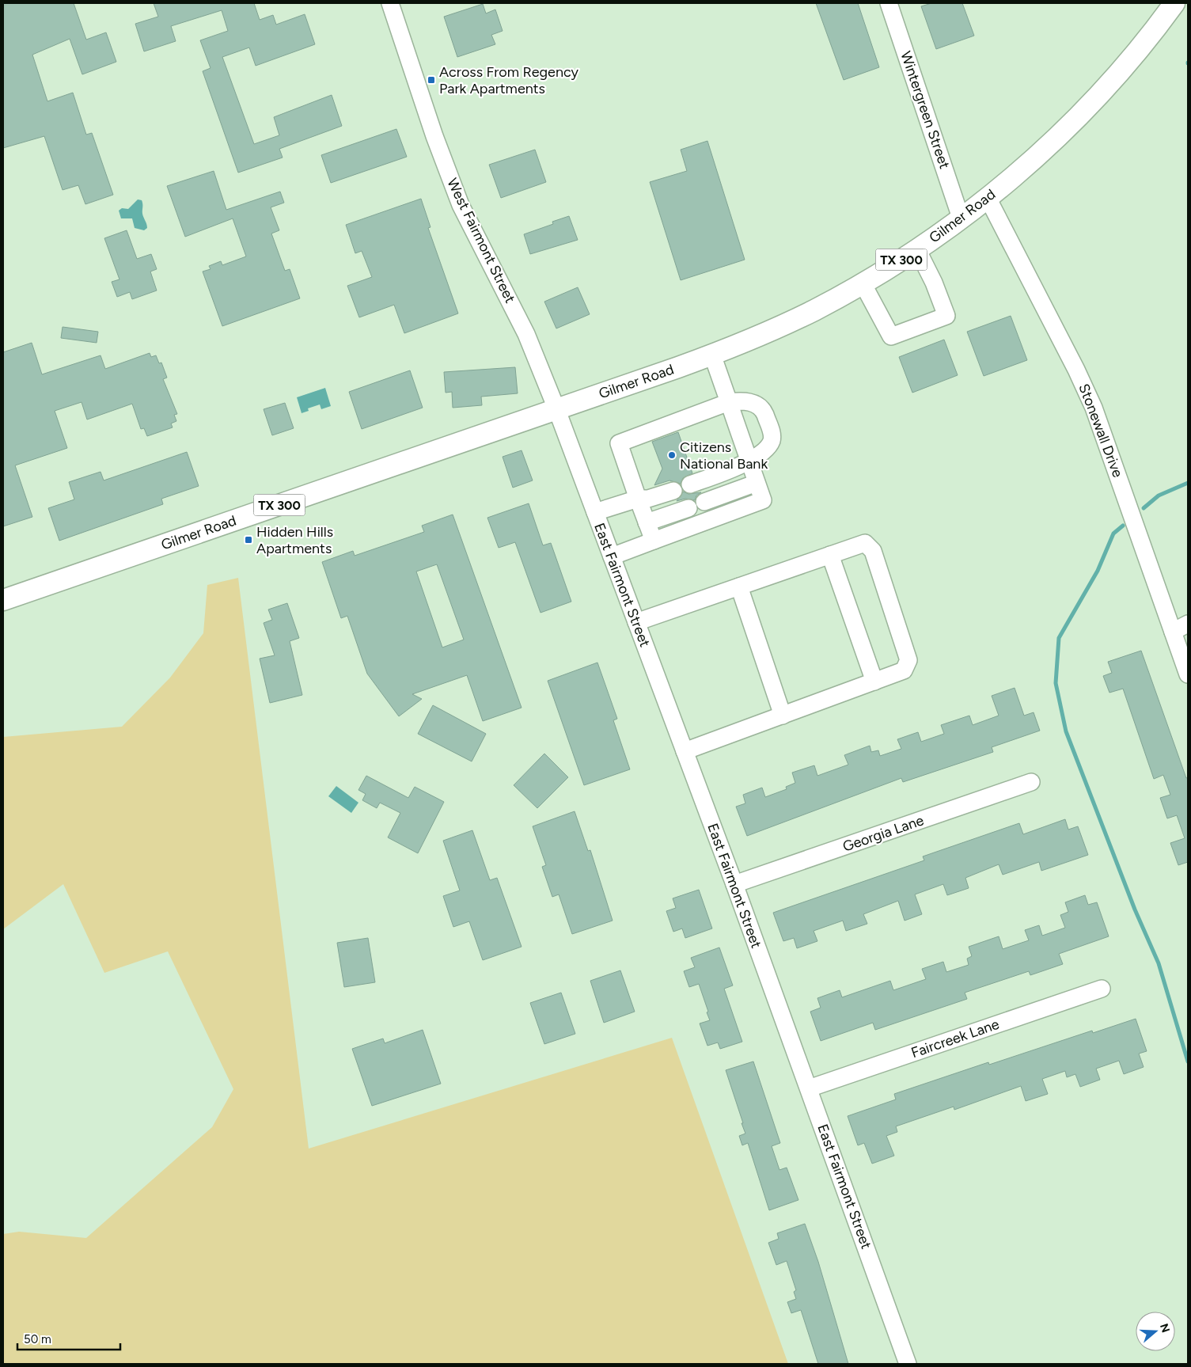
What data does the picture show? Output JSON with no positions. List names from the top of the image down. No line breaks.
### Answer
{"streets":{"main road":["Gilmer Road","TX 300"],"street":["Wintergreen Street","West Fairmont Street","Stonewall Drive","East Fairmont Street","Georgia Lane","Faircreek Lane"]},"crossings":[["Wintergreen Street","Gilmer Road"],["Gilmer Road","West Fairmont Street"],["Gilmer Road","Stonewall Drive"],["Gilmer Road","East Fairmont Street"],["West Fairmont Street","East Fairmont Street"],["East Fairmont Street","Georgia Lane"],["East Fairmont Street","Faircreek Lane"]],"places":{"transit":["Across From Regency Park Apartments","Hidden Hills Apartments"],"other":["Citizens National Bank"]},"scale_bar":"50 m","north":"right"}
